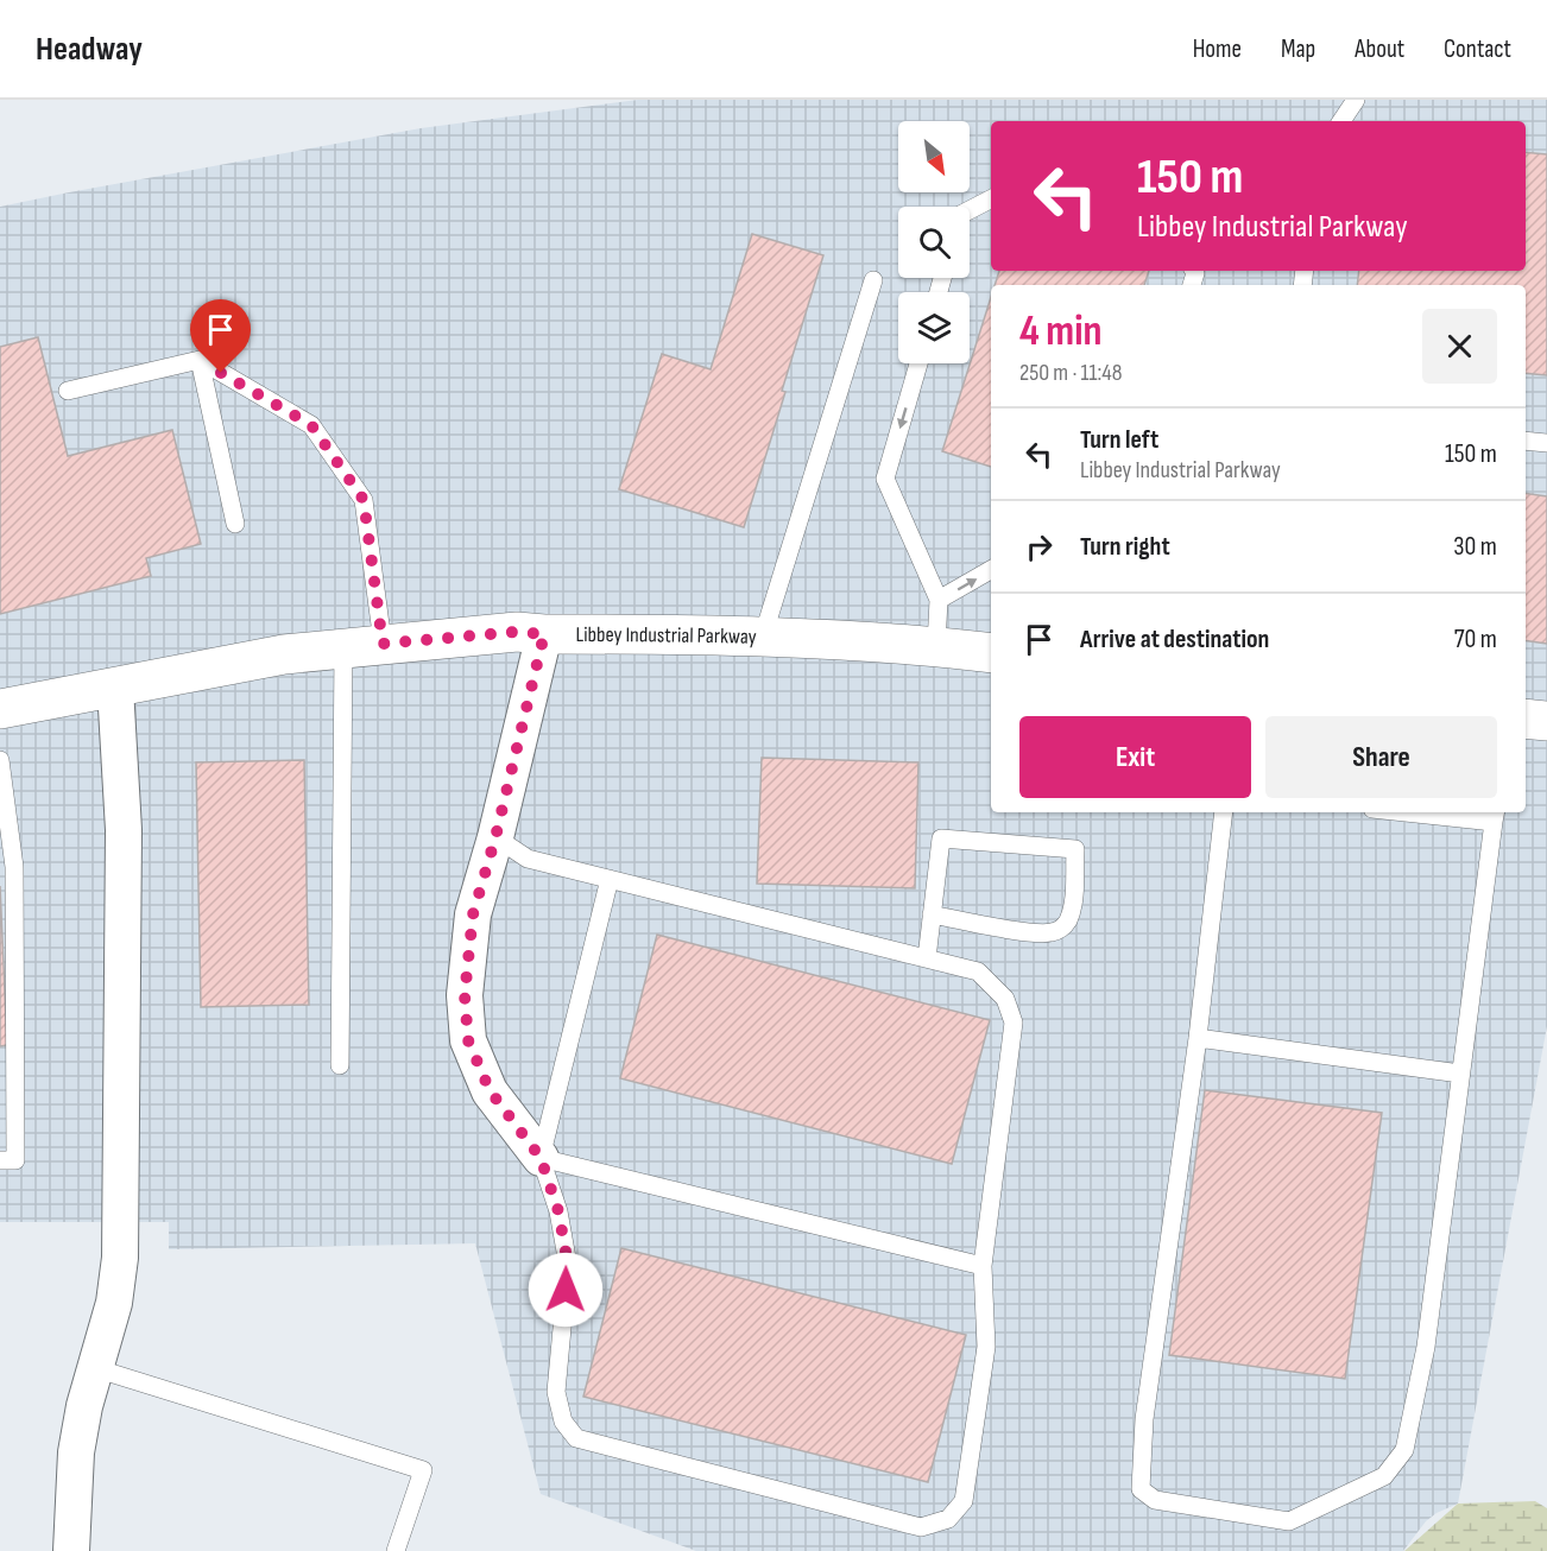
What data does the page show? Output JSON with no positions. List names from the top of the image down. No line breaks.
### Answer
{"streets":{"street":["Libbey Industrial Parkway"]},"north":"bottom right","page":{"header":"Headway","nav":["Home","Map","About","Contact"],"turn":["150 m","Libbey Industrial Parkway"],"heading":["4 min","250 m · 11:48"],"list":[{"name":"Turn left","note":"Libbey Industrial Parkway","value":"150 m"},{"name":"Turn right","value":"30 m"},{"name":"Arrive at destination","value":"70 m"}],"buttons":["Exit","Share"]}}
